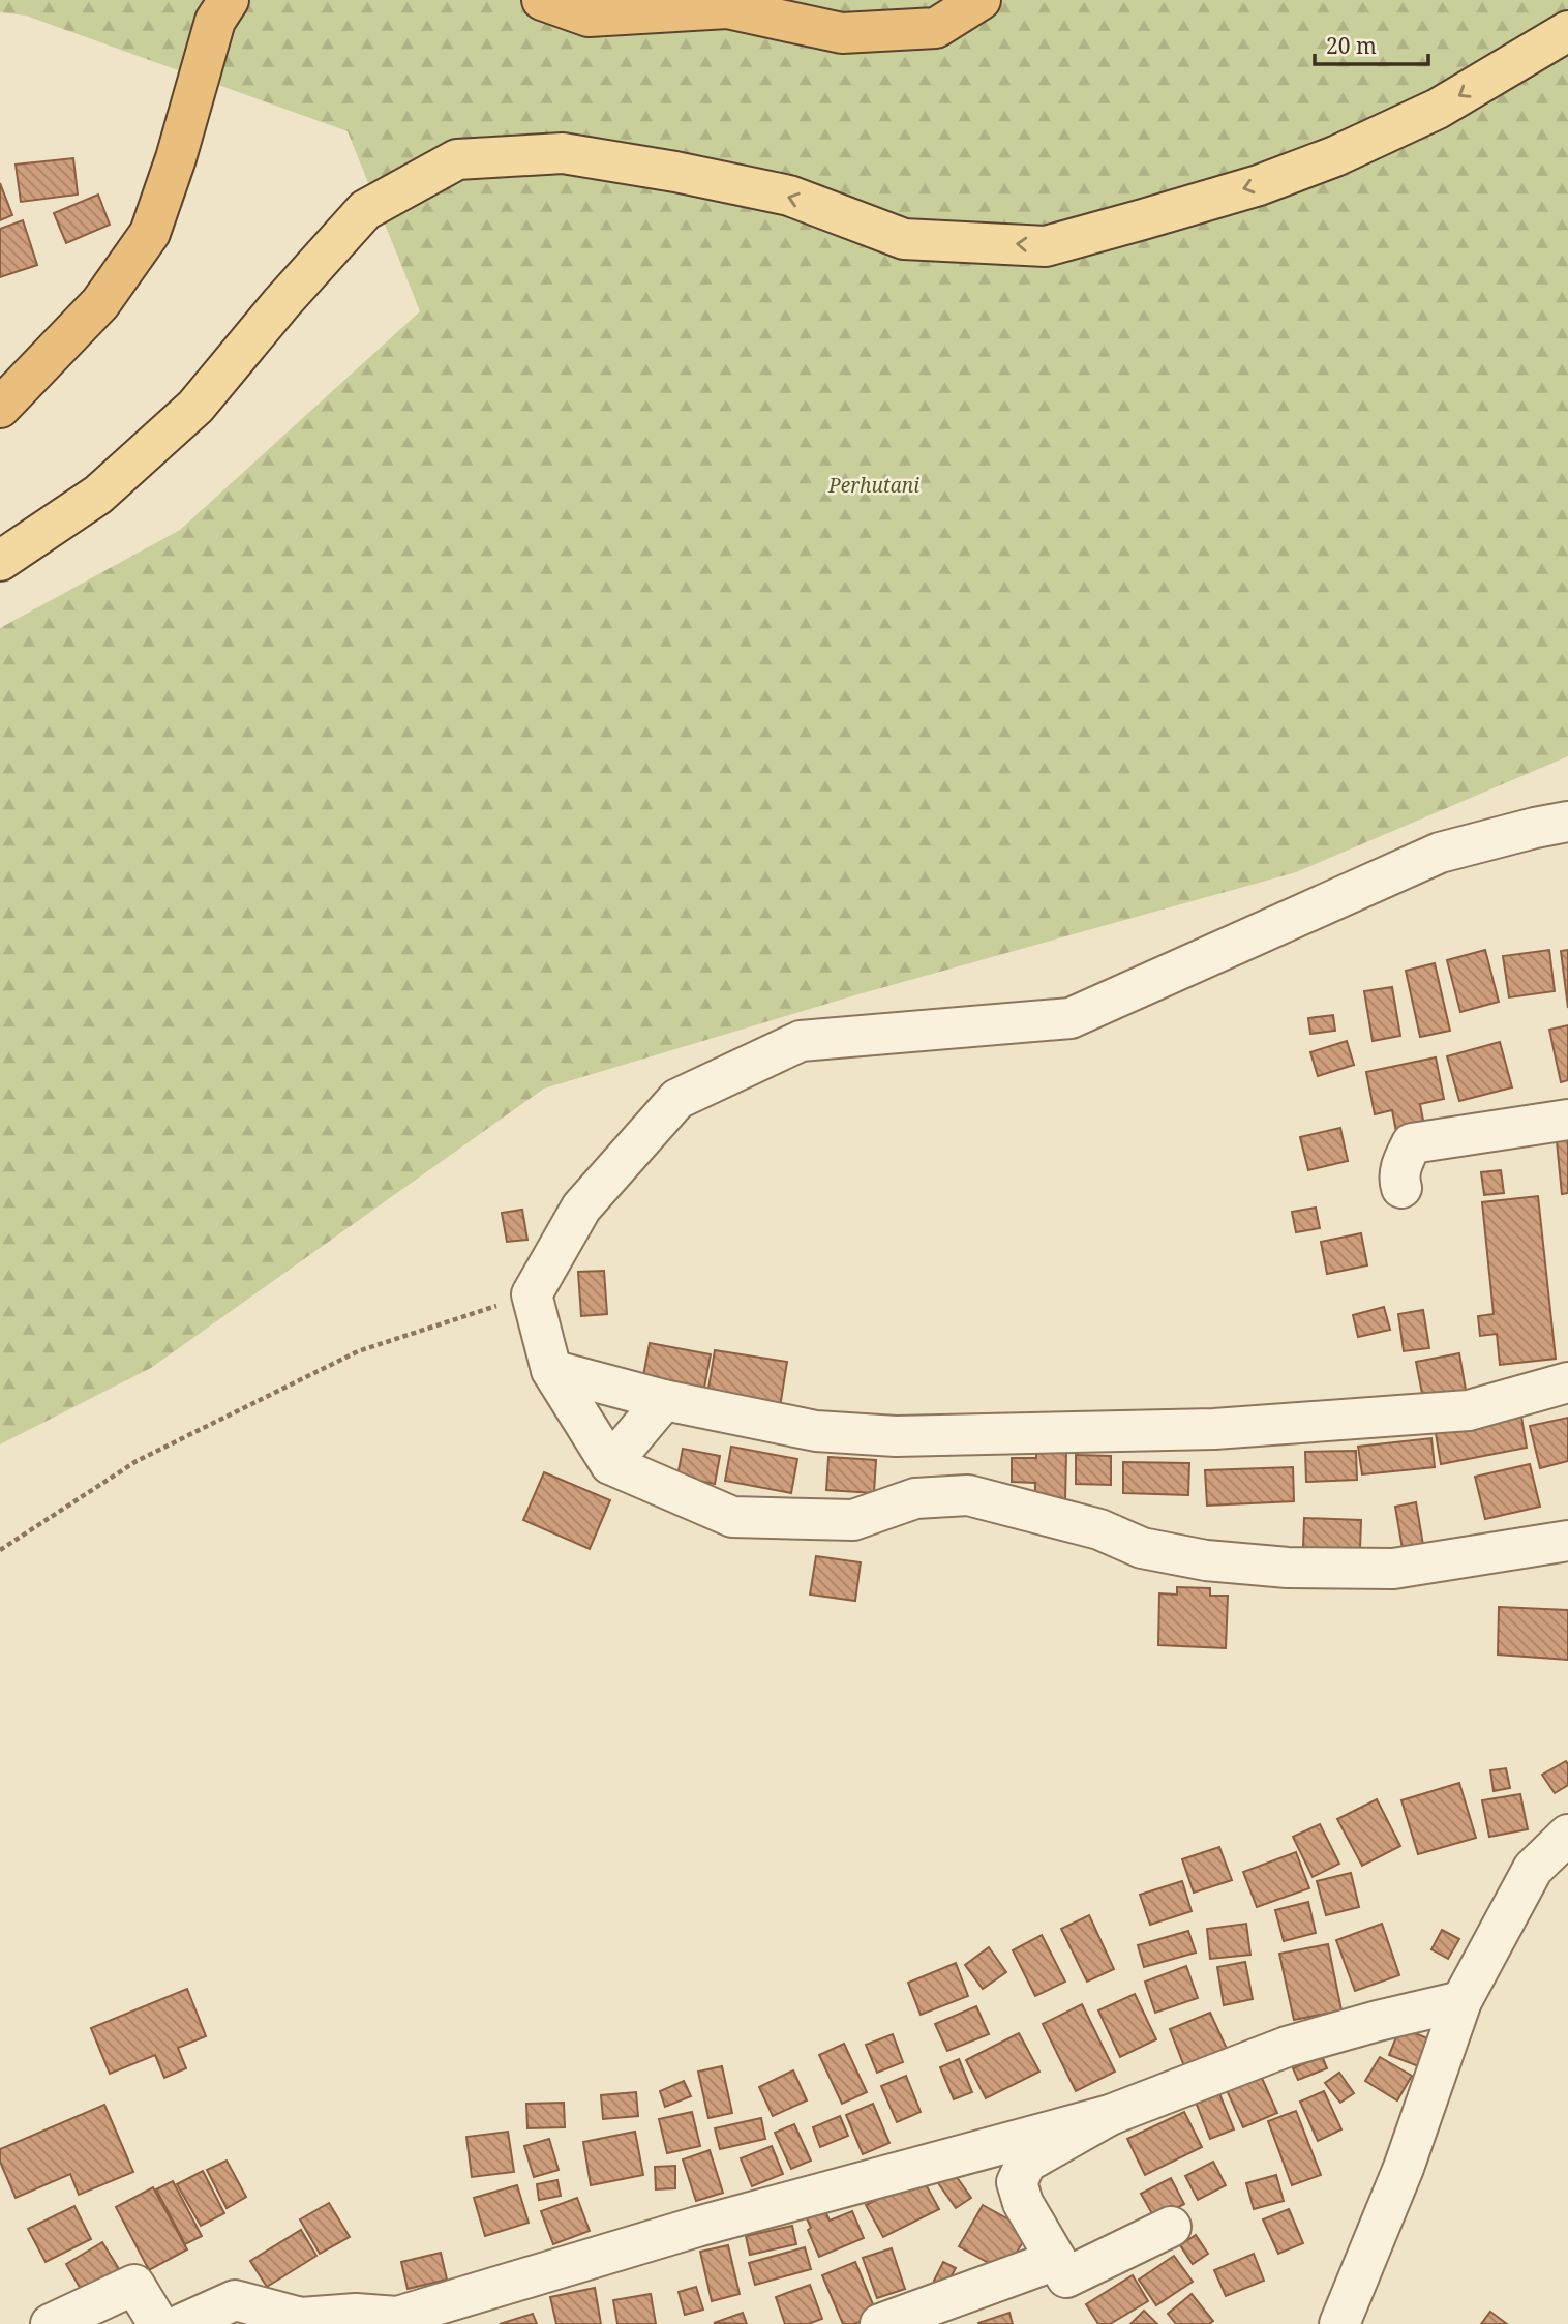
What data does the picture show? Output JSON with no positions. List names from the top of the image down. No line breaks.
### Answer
{"parks":["Perhutani"],"scale_bar":"20 m"}
